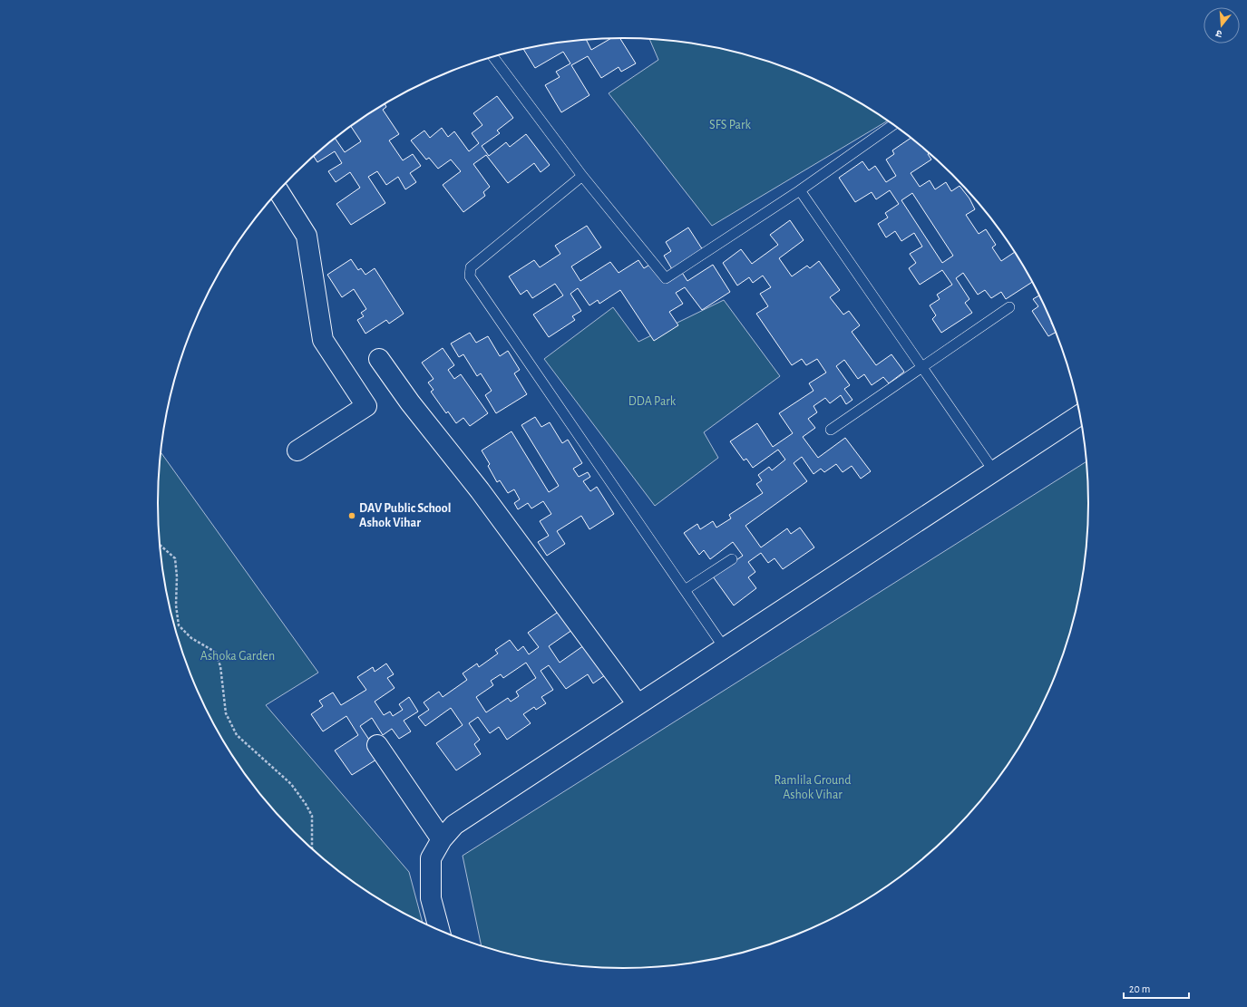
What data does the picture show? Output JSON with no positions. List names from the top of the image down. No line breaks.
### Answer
{"parks":["SFS Park","DDA Park","Ashoka Garden","Ramlila Ground Ashok Vihar"],"places":["DAV Public School Ashok Vihar"],"scale_bar":"20 m","north":"bottom"}
